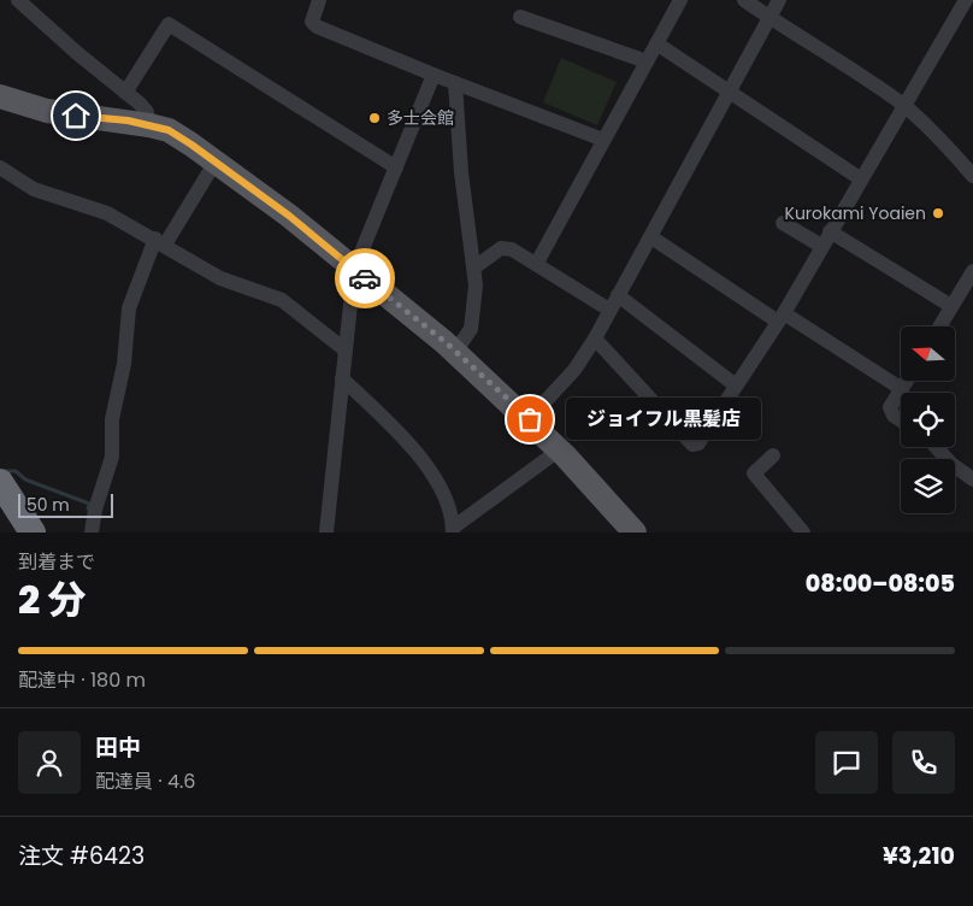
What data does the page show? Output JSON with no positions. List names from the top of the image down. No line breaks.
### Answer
{"places":["多士会館","Kurokami Yoaien","ジョイフル黒髪店"],"scale_bar":"50 m","north":"left","page":{"bubble":"ジョイフル黒髪店","scale":"50 m","heading":["2 分","到着まで","08:00–08:05"],"panel":["田中","配達員 · 4.6","注文 #6423","¥3,210"],"bar":"配達中 · 180 m"}}
